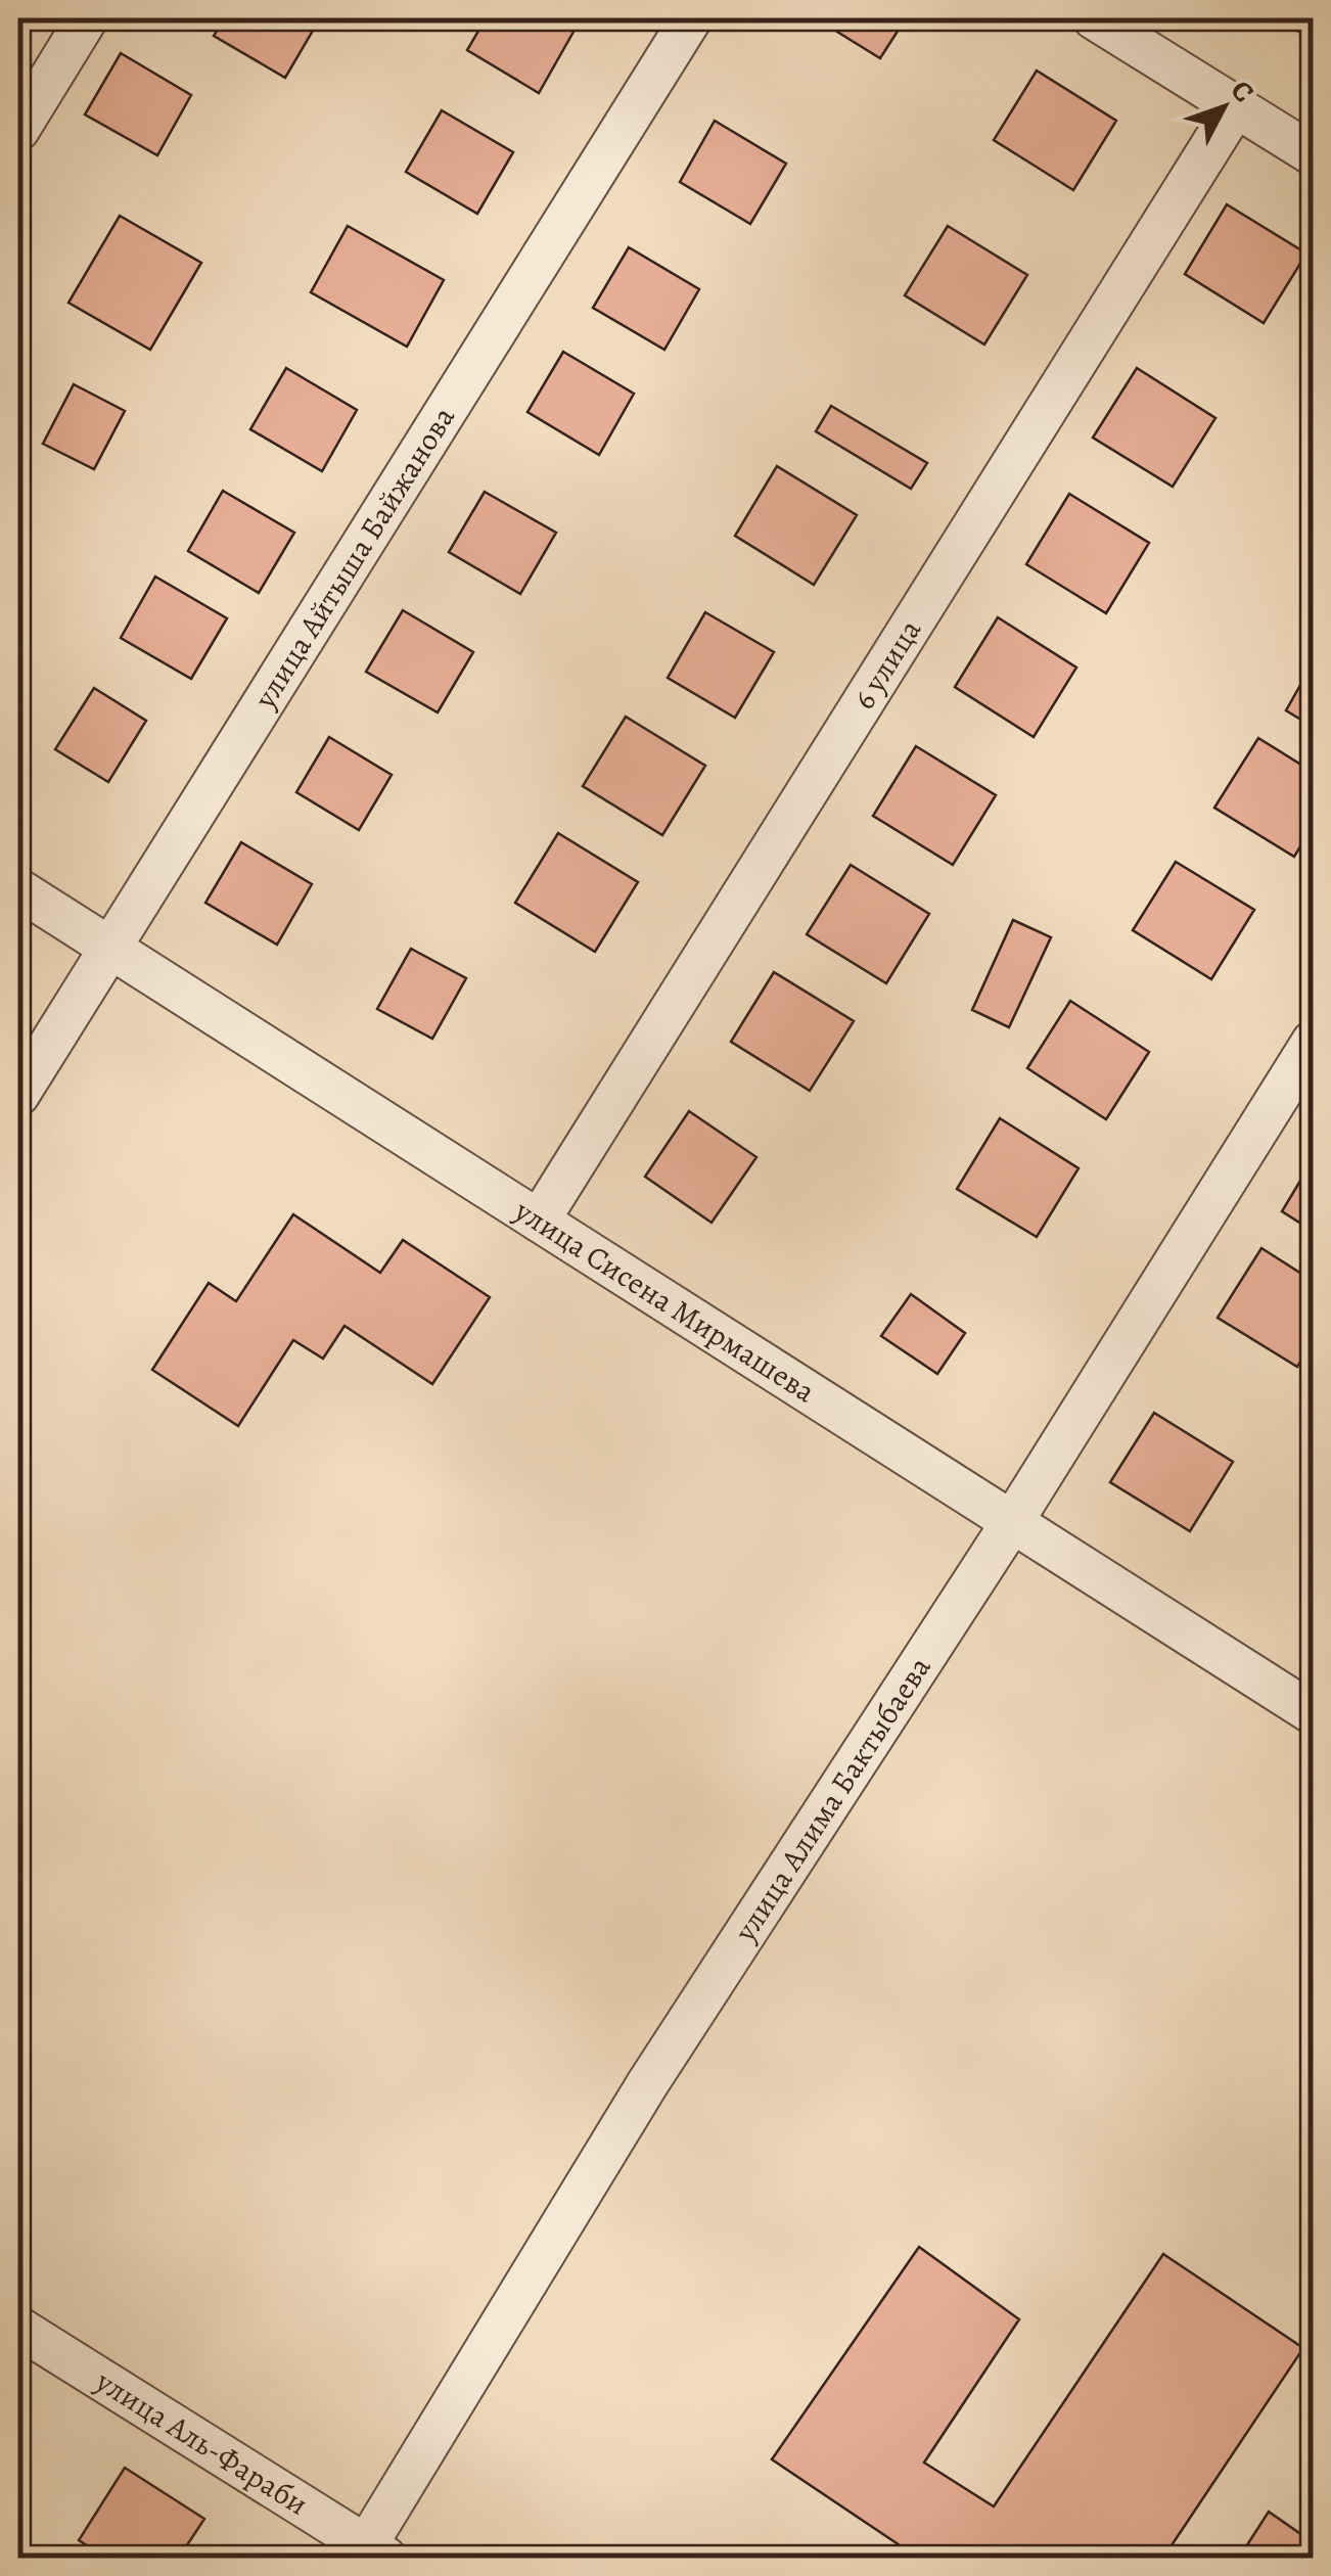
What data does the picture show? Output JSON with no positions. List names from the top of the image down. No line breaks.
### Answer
{"streets":{"street":["улица Айтыша Байжанова","6 улица","улица Сисена Мирмашева","улица Алима Бактыбаева","улица Аль-Фараби"]},"crossings":[["улица Айтыша Байжанова","улица Сисена Мирмашева"],["6 улица","улица Сисена Мирмашева"],["улица Сисена Мирмашева","улица Алима Бактыбаева"],["улица Алима Бактыбаева","улица Аль-Фараби"]],"north":"top right"}
